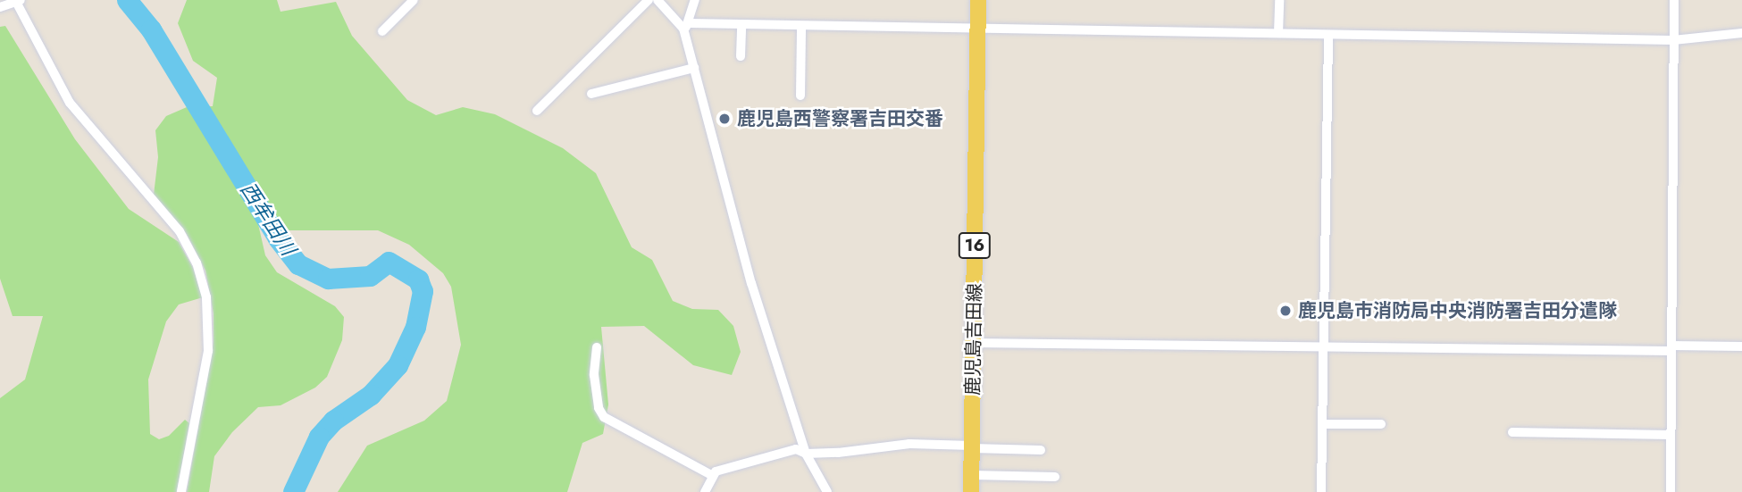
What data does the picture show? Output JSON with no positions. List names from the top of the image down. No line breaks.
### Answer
{"streets":{"main road":["16","鹿児島吉田線"]},"water":["西牟田川"],"places":["鹿児島西警察署吉田交番","鹿児島市消防局中央消防署吉田分遣隊"]}
